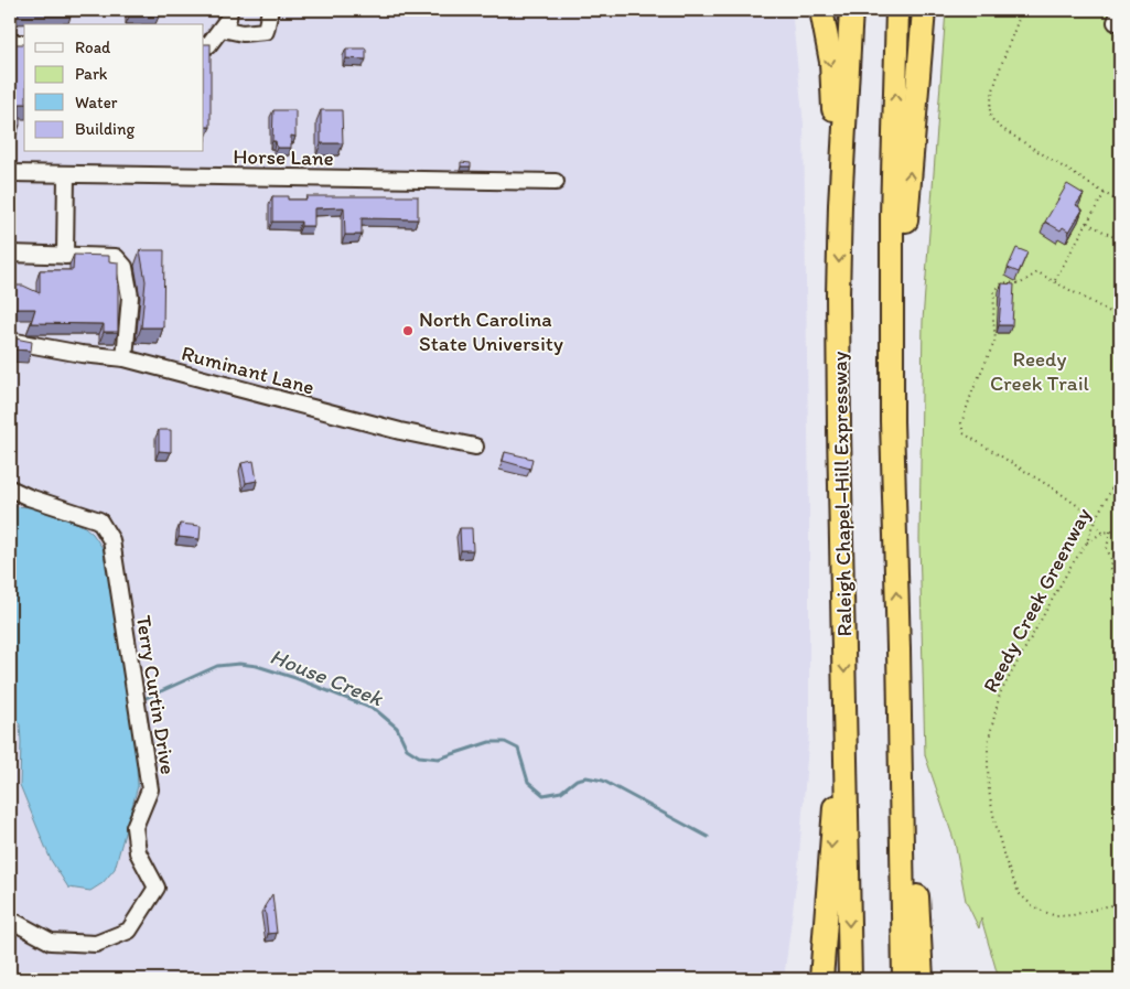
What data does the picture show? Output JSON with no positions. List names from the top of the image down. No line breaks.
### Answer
{"streets":{"highway":["Raleigh Chapel–Hill Expressway"],"street":["Horse Lane","Ruminant Lane","Terry Curtin Drive"],"path":["Reedy Creek Greenway"]},"water":["House Creek"],"parks":["Reedy Creek Trail"],"places":["North Carolina State University"],"legend":["Road","Park","Water","Building"]}
